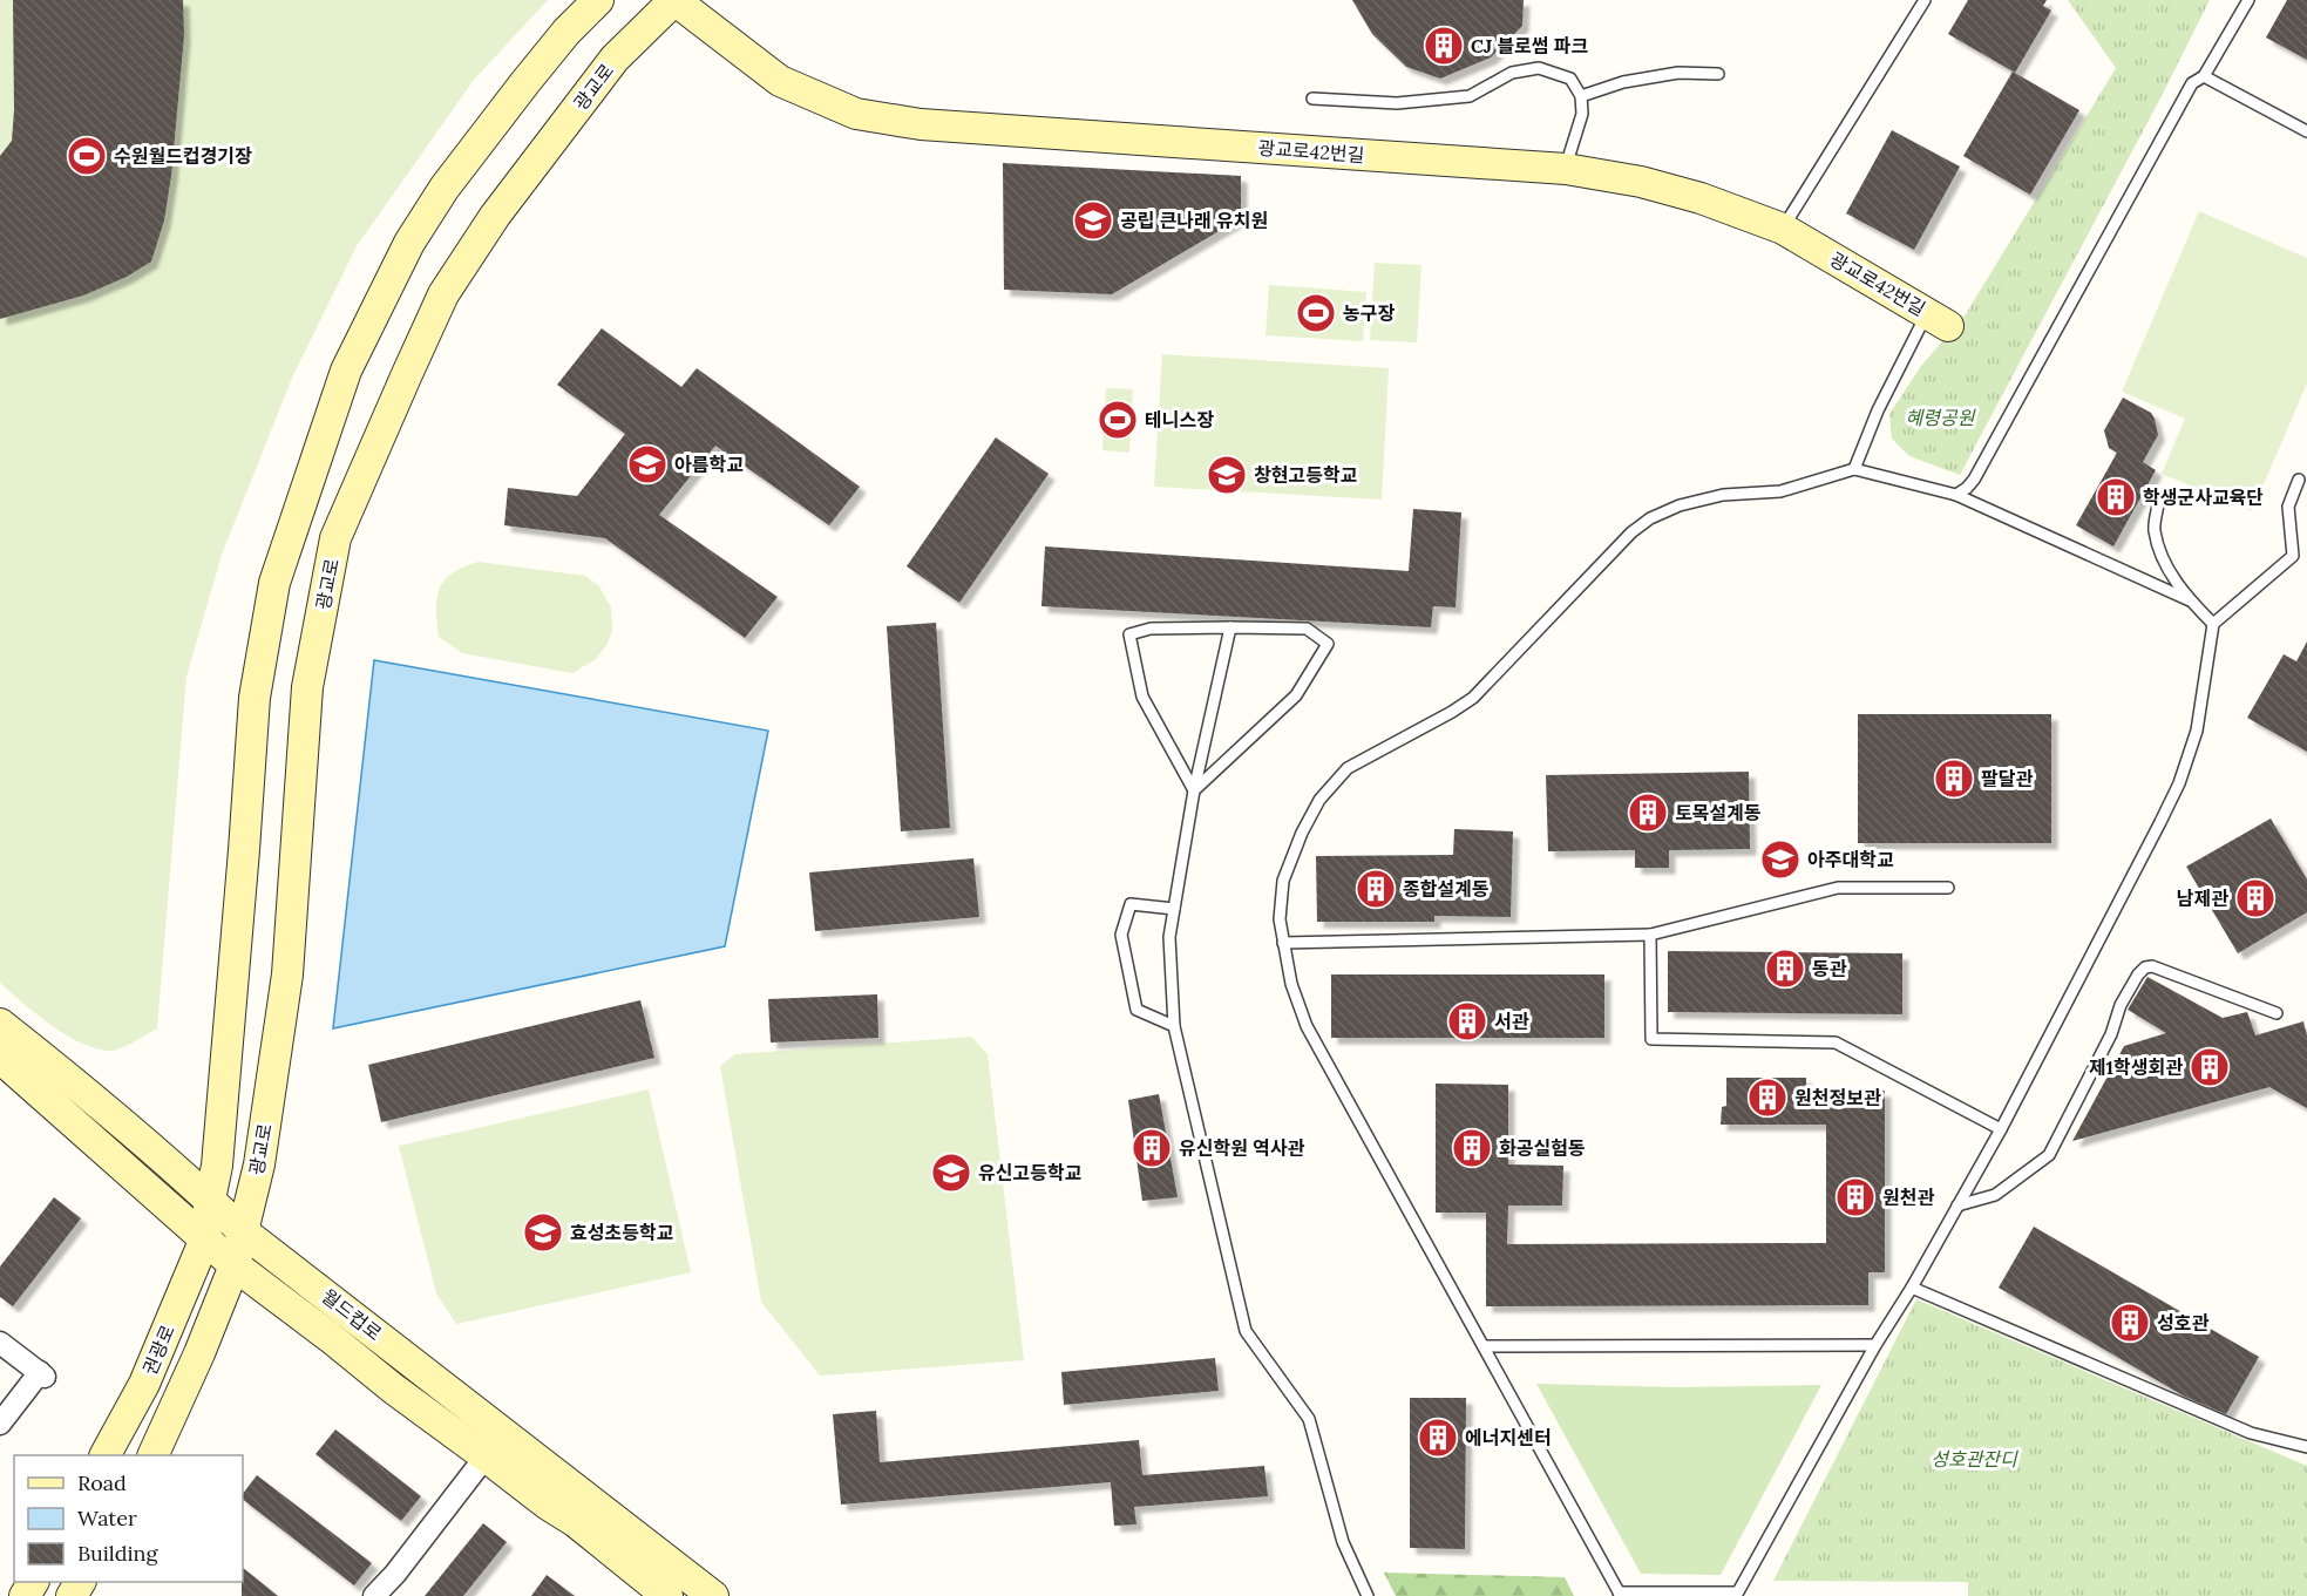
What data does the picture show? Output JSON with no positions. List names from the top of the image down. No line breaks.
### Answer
{"streets":{"street":["광교로","광교로42번길","월드컵로","권광로"]},"crossings":[["광교로","광교로42번길"],["광교로","월드컵로"],["광교로","권광로"],["월드컵로","권광로"]],"parks":["혜령공원","성호관잔디"],"places":{"building":["CJ 블로썸 파크","학생군사교육단","팔달관","토목설계동","종합설계동","남제관","동관","서관","제1학생회관","원천정보관","유신학원 역사관","화공실험동","원천관","성호관","에너지센터"],"sports":["수원월드컵경기장","농구장","테니스장"],"school or university":["공립 큰나래 유치원","아름학교","창현고등학교","아주대학교","유신고등학교","효성초등학교"]},"legend":["Road","Water","Building"]}
